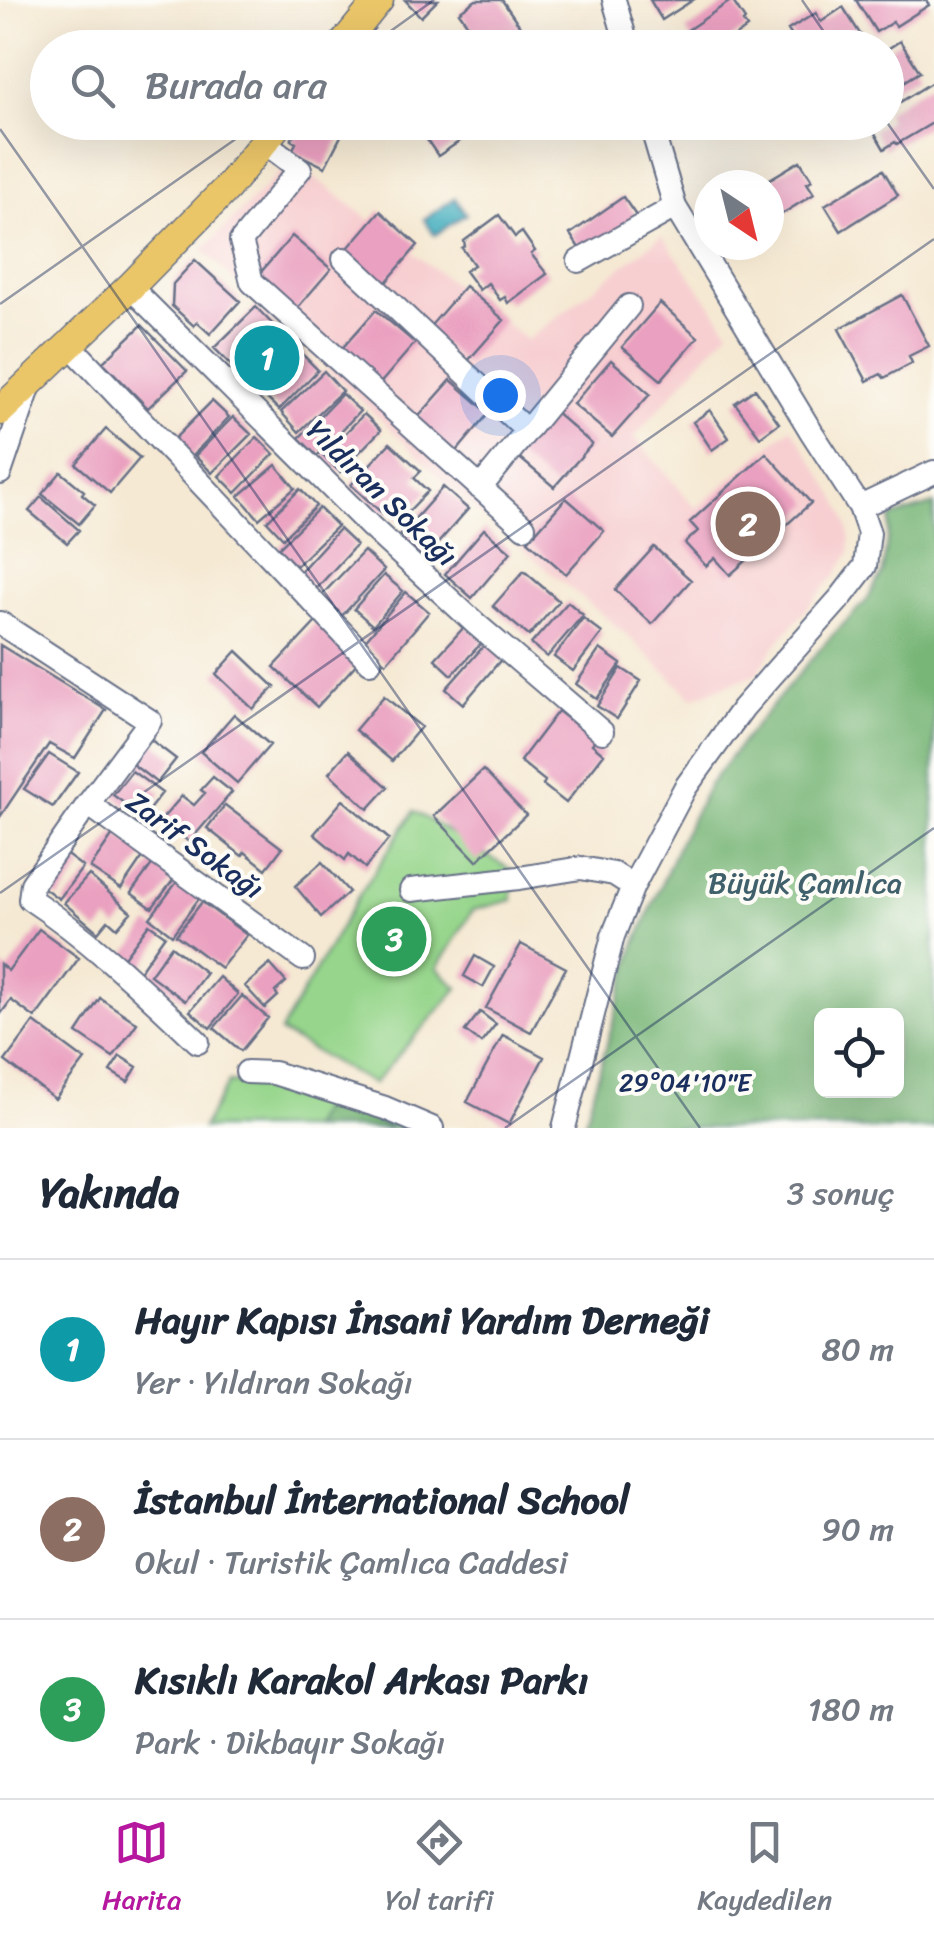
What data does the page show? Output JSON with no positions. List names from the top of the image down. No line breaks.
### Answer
{"streets":{"street":["Yıldıran Sokağı","Zarif Sokağı"]},"parks":["Büyük Çamlıca"],"north":"bottom right","page":{"search":"Burada ara","pins":["1","2","3"],"heading":["Yakında","3 sonuç"],"list":[{"mark":"1","name":"Hayır Kapısı İnsani Yardım Derneği","note":"Yer · Yıldıran Sokağı","value":"80 m"},{"mark":"2","name":"İstanbul İnternational School","note":"Okul · Turistik Çamlıca Caddesi","value":"90 m"},{"mark":"3","name":"Kısıklı Karakol Arkası Parkı","note":"Park · Dikbayır Sokağı","value":"180 m"}],"nav":["Harita","Yol tarifi","Kaydedilen"]},"coordinates":["29°04'10\"E"]}
